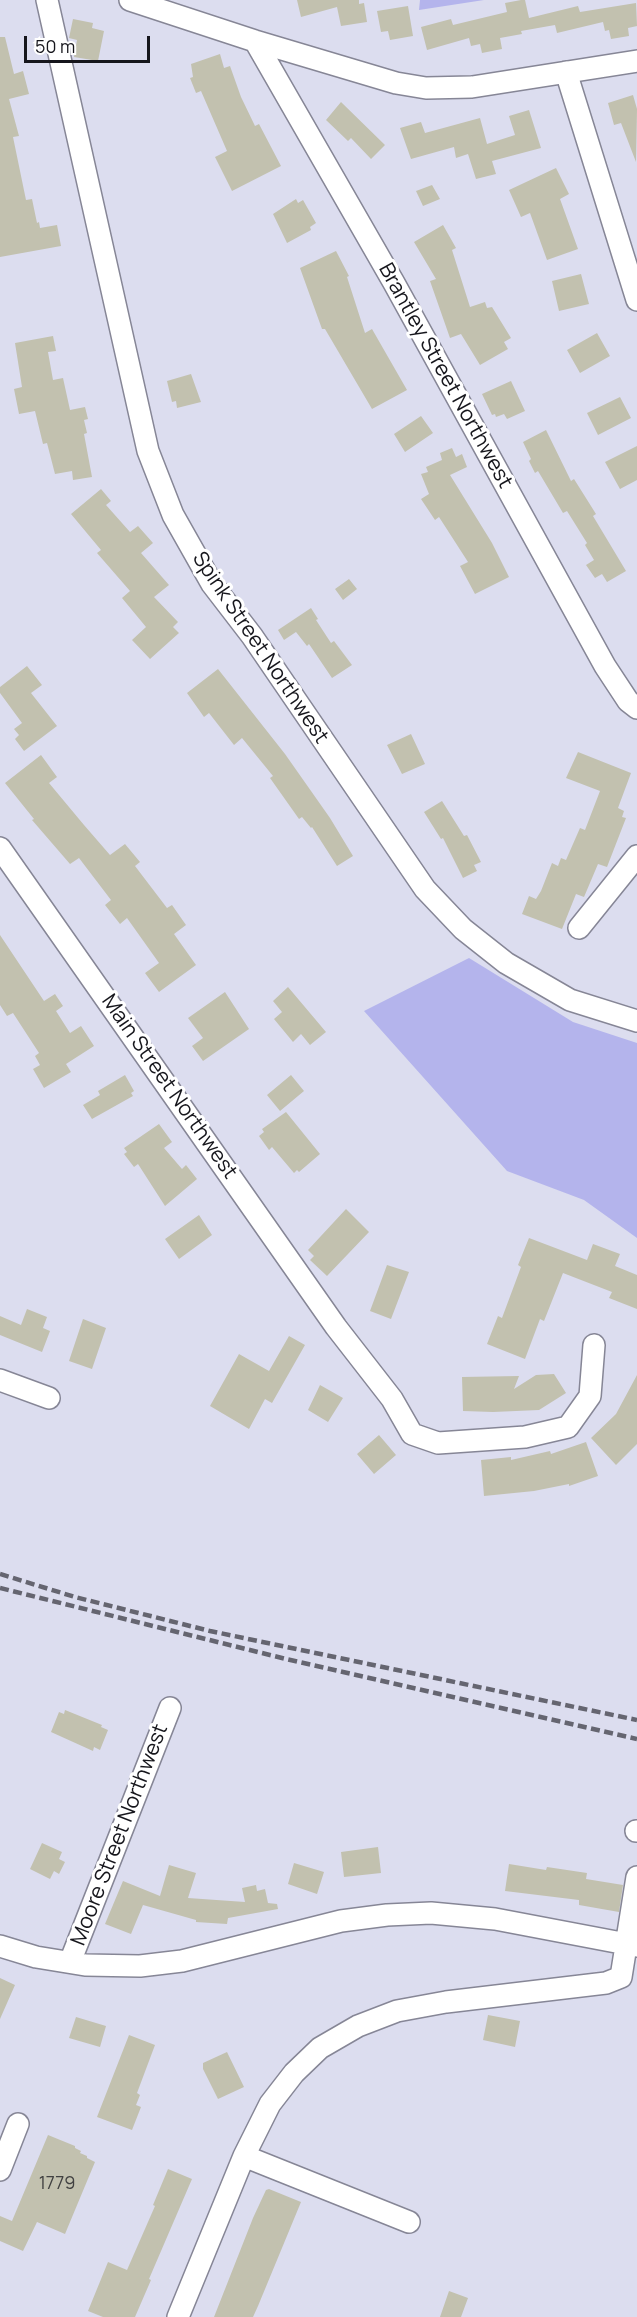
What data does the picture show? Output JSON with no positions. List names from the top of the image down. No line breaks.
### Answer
{"streets":{"street":["Brantley Street Northwest","Spink Street Northwest","Main Street Northwest","Moore Street Northwest"]},"house_numbers":["1779"],"scale_bar":"50 m"}
